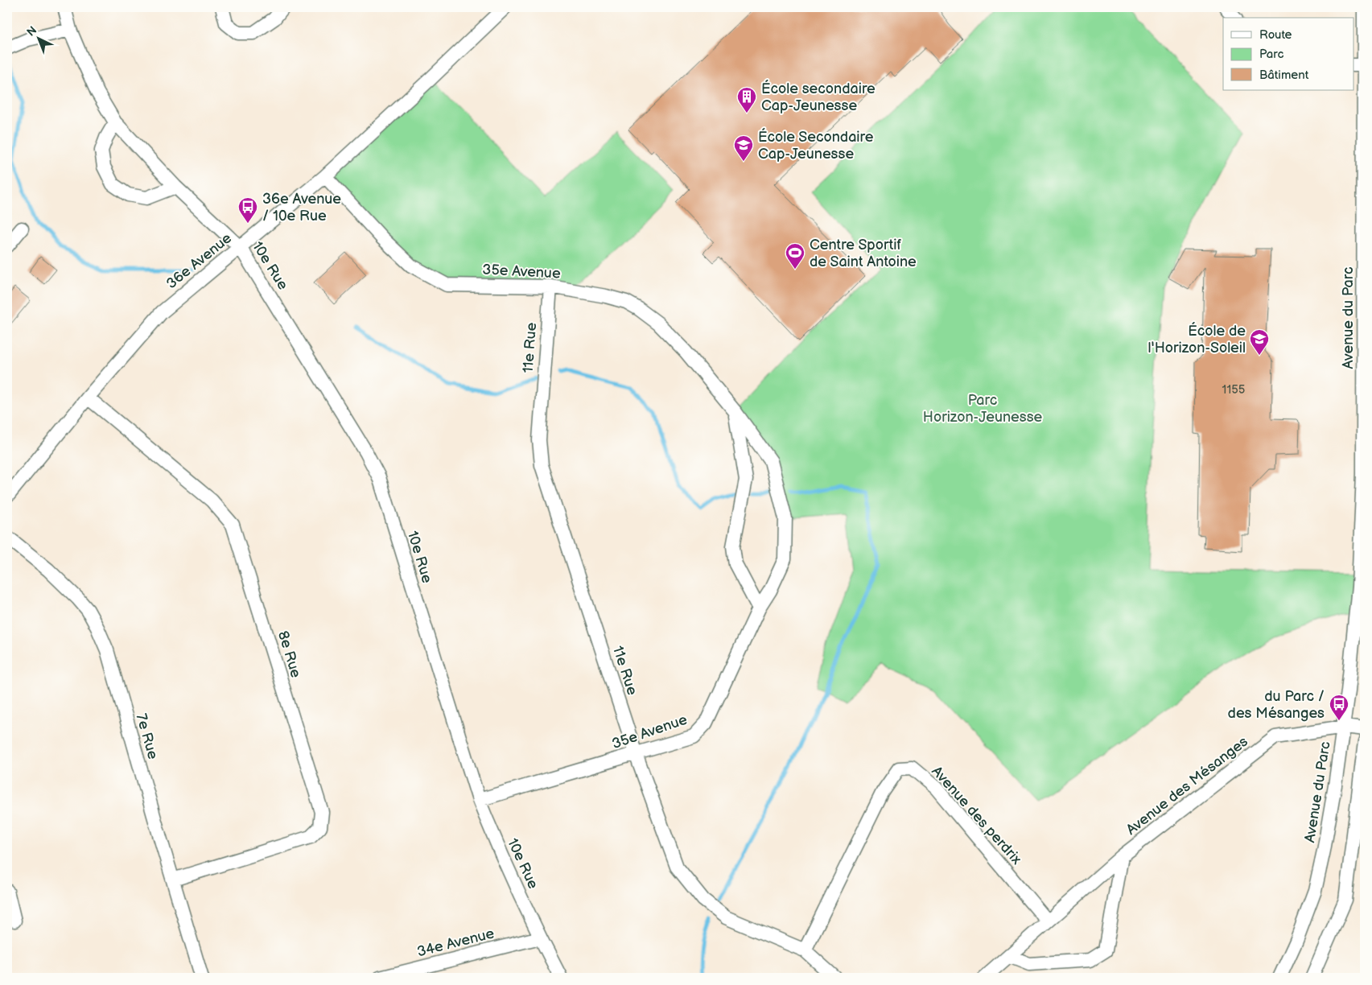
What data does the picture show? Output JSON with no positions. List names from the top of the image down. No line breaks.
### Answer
{"streets":{"street":["36e Avenue","10e Rue","35e Avenue","Avenue du Parc","11e Rue","8e Rue","7e Rue","Avenue des Mésanges","Avenue des perdrix","34e Avenue"]},"crossings":[["36e Avenue","10e Rue"],["36e Avenue","35e Avenue"],["36e Avenue","8e Rue"],["10e Rue","35e Avenue"],["10e Rue","34e Avenue"],["35e Avenue","11e Rue"],["Avenue du Parc","Avenue des Mésanges"],["11e Rue","Avenue des perdrix"],["8e Rue","7e Rue"],["Avenue des Mésanges","Avenue des perdrix"]],"parks":["Parc Horizon-Jeunesse"],"places":{"building":["École secondaire Cap-Jeunesse"],"school or university":["École Secondaire Cap-Jeunesse","École de l'Horizon-Soleil"],"bus stop":["36e Avenue / 10e Rue","du Parc / des Mésanges"],"sports":["Centre Sportif de Saint Antoine"]},"house_numbers":["1155"],"legend":["Route","Parc","Bâtiment"],"north":"top left"}
